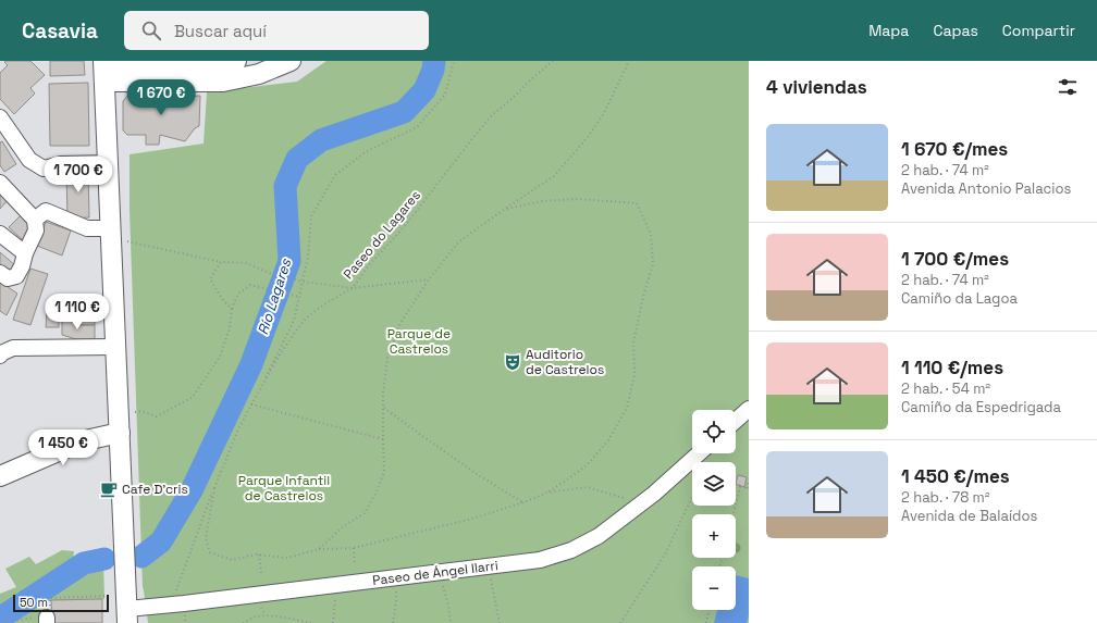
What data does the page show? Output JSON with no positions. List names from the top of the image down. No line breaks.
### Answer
{"streets":{"street":["Paseo de Ángel Ilarri"],"path":["Paseo do Lagares"]},"water":["Río Lagares"],"parks":["Parque de Castrelos","Parque Infantil de Castrelos"],"places":{"theatre":["Auditorio de Castrelos"],"cafe":["Cafe D'cris"]},"scale_bar":"50 m","page":{"header":"Casavia","search":"Buscar aquí","nav":["Mapa","Capas","Compartir"],"heading":"4 viviendas","price":["1 670 €","1 700 €","1 110 €","1 450 €"],"list":[{"name":"1 670 €/mes","note":"2 hab. · 74 m² · Avenida Antonio Palacios"},{"name":"1 700 €/mes","note":"2 hab. · 74 m² · Camiño da Lagoa"},{"name":"1 110 €/mes","note":"2 hab. · 54 m² · Camiño da Espedrigada"},{"name":"1 450 €/mes","note":"2 hab. · 78 m² · Avenida de Balaídos"}],"map_buttons":["+","−"],"scale":"50 m"}}
